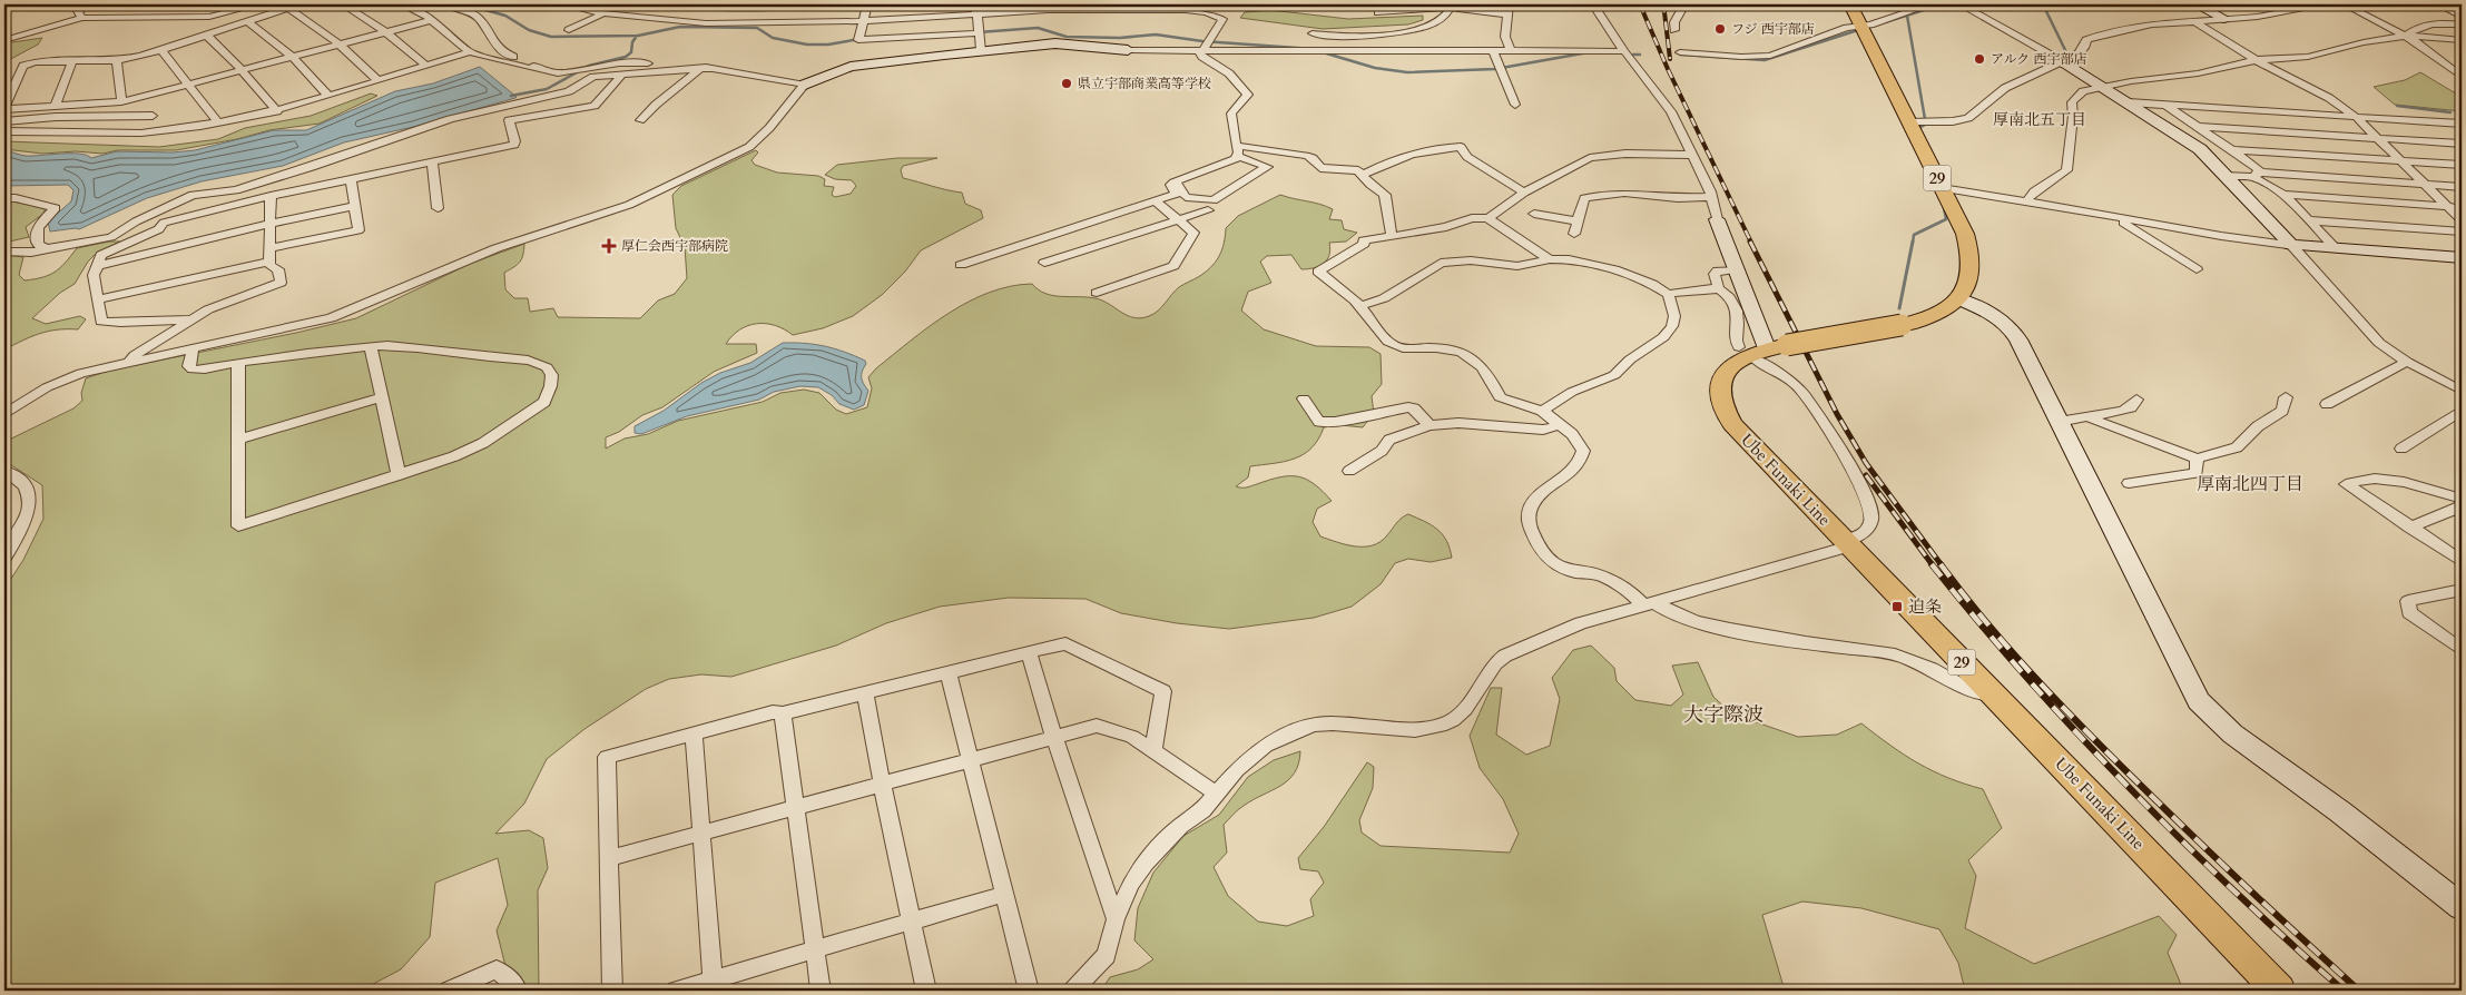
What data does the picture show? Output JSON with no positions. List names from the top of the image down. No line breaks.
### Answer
{"streets":{"main road":["29","Ube Funaki Line"]},"crossings":[["29","Ube Funaki Line"]],"districts":["厚南北五丁目","厚南北四丁目","大字際波"],"places":{"other":["フジ 西宇部店","アルク 西宇部店","県立宇部商業高等学校"],"health":["厚仁会西宇部病院"],"transit":["迫条"]}}
